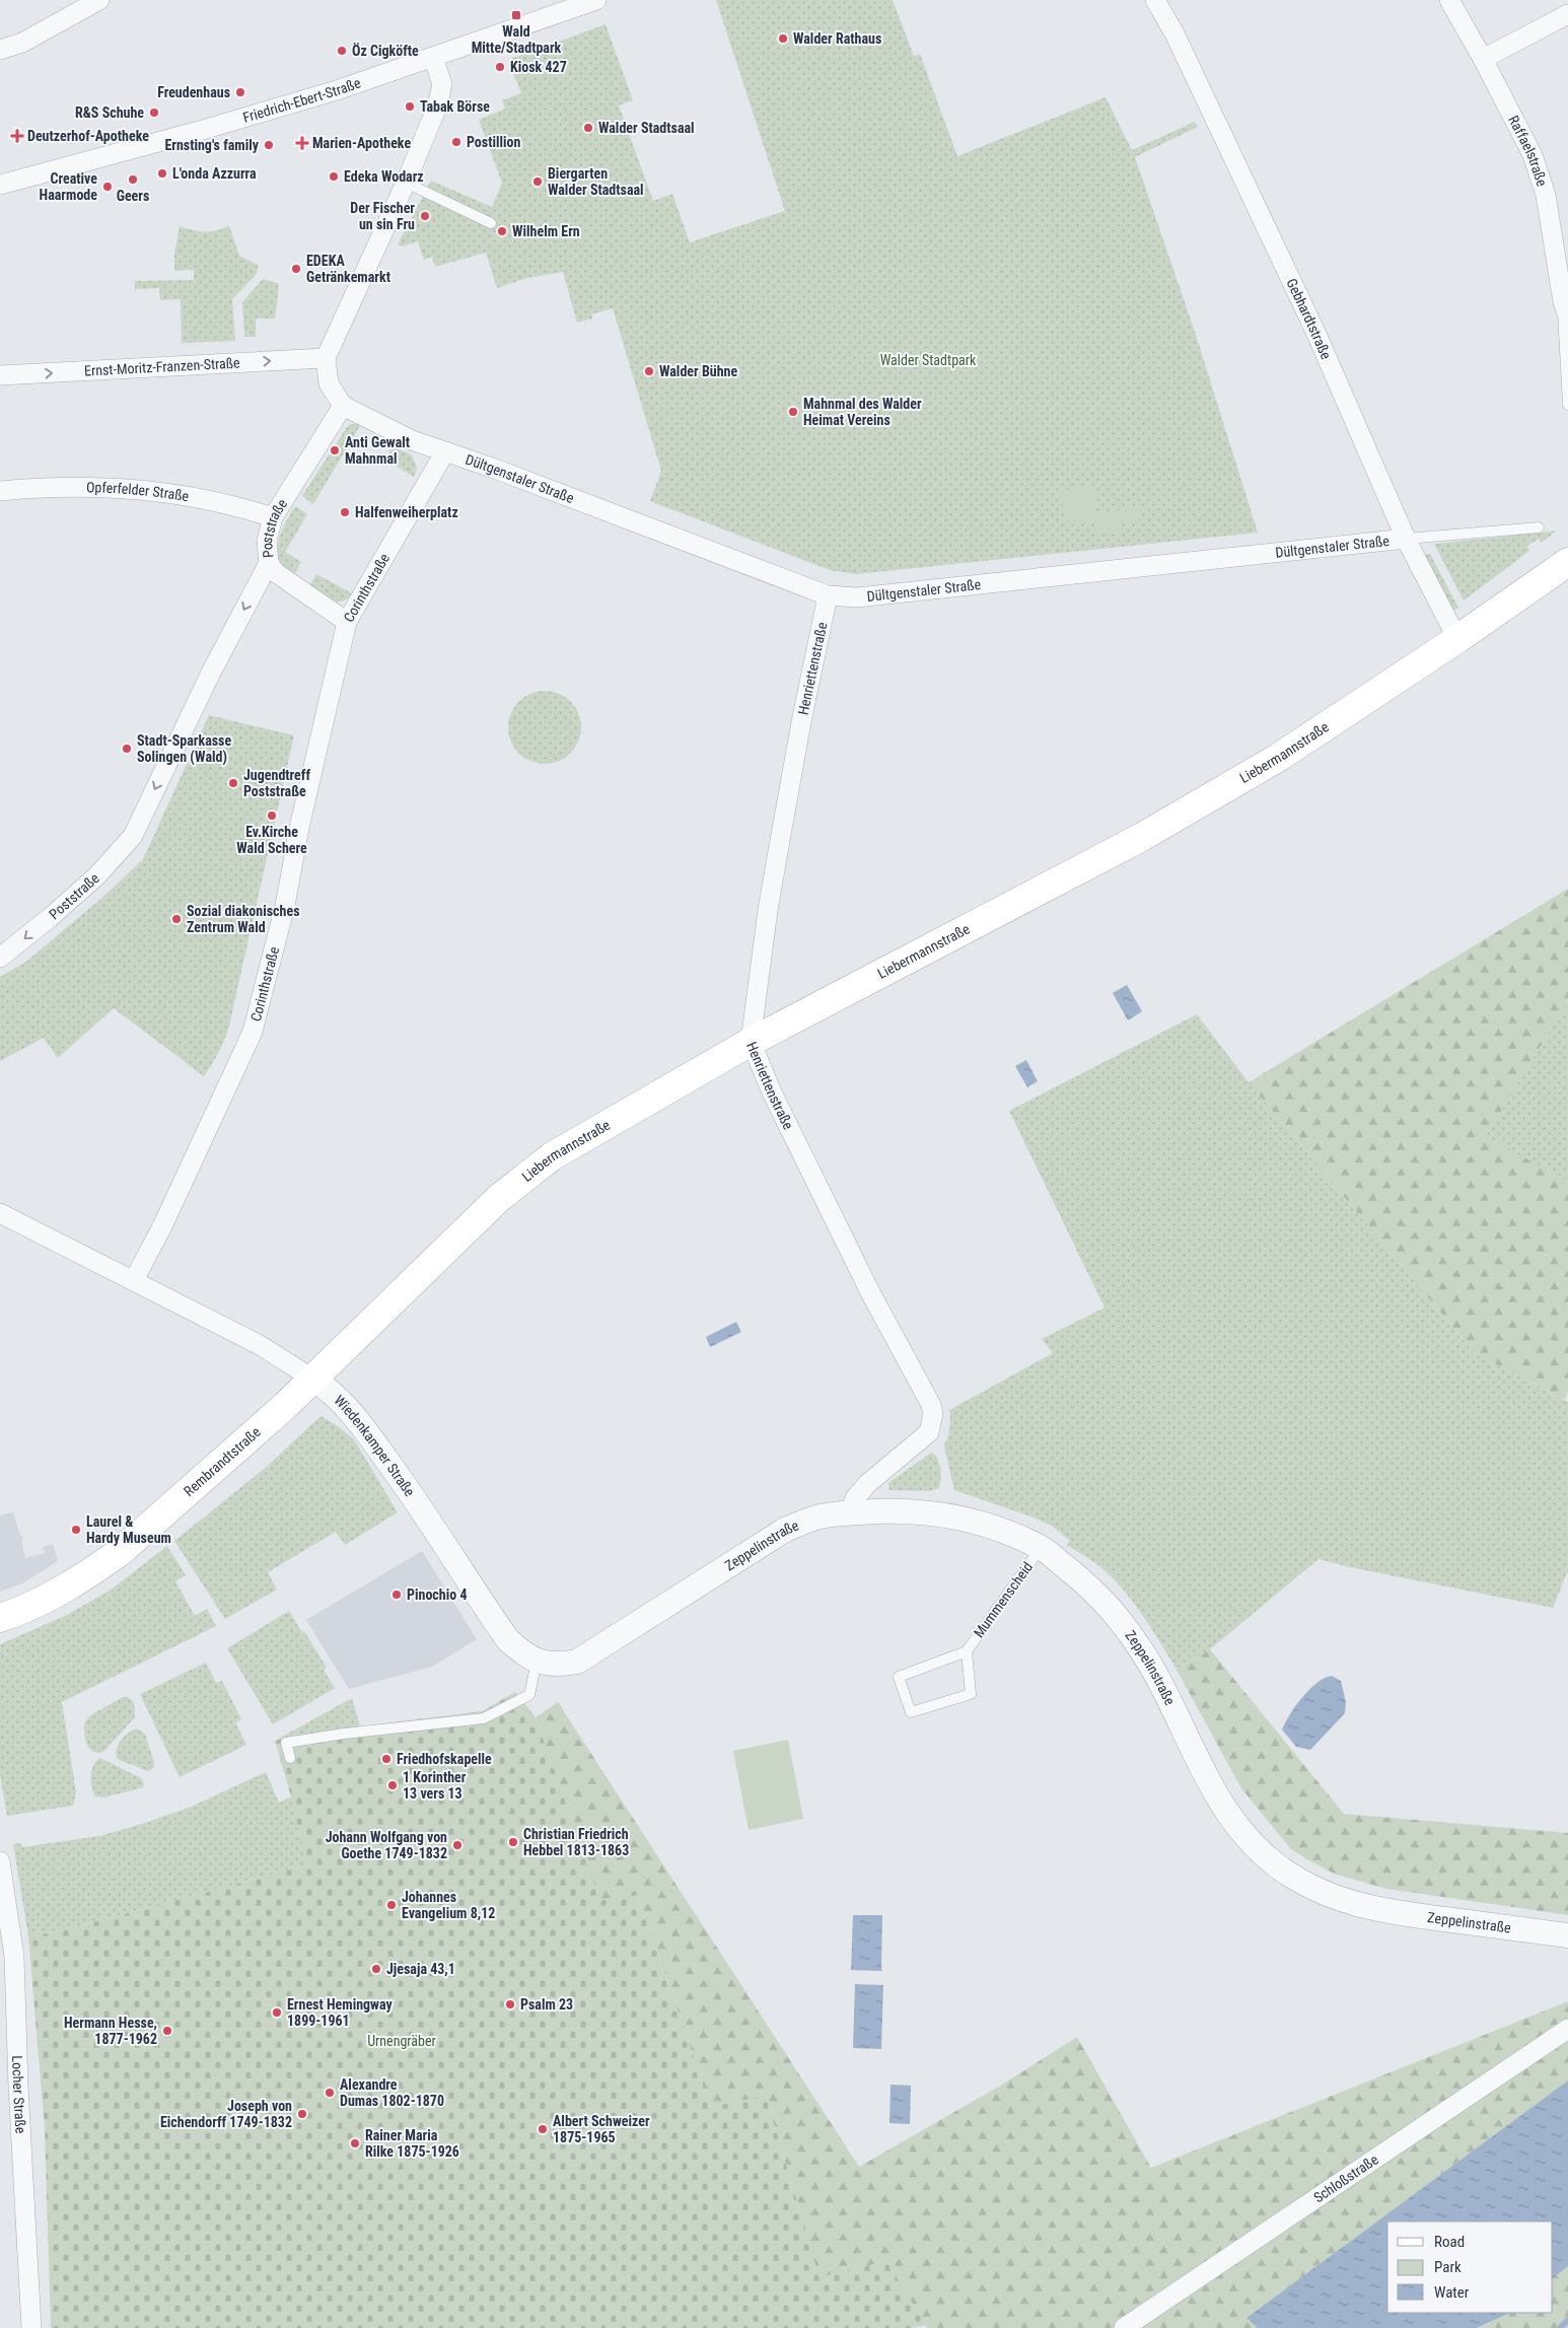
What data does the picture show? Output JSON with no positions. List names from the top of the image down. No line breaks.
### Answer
{"streets":{"main road":["Liebermannstraße","Rembrandtstraße"],"street":["Friedrich-Ebert-Straße","Raffaelstraße","Gebhardtstraße","Ernst-Moritz-Franzen-Straße","Dültgenstaler Straße","Opferfelder Straße","Poststraße","Corinthstraße","Henriettenstraße","Wiedenkamper Straße","Zeppelinstraße","Locher Straße","Schloßstraße"],"lane":["Mummenscheid"]},"crossings":[["Gebhardtstraße","Dültgenstaler Straße"],["Gebhardtstraße","Liebermannstraße"],["Dültgenstaler Straße","Poststraße"],["Dültgenstaler Straße","Corinthstraße"],["Dültgenstaler Straße","Henriettenstraße"],["Opferfelder Straße","Poststraße"],["Corinthstraße","Wiedenkamper Straße"],["Henriettenstraße","Liebermannstraße"],["Henriettenstraße","Zeppelinstraße"],["Liebermannstraße","Wiedenkamper Straße"],["Liebermannstraße","Rembrandtstraße"],["Wiedenkamper Straße","Rembrandtstraße"],["Wiedenkamper Straße","Zeppelinstraße"],["Zeppelinstraße","Mummenscheid"]],"one_way":["Ernst-Moritz-Franzen-Straße","Poststraße"],"parks":["Walder Stadtpark","Urnengräber"],"places":{"transit":["Wald Mitte/Stadtpark"],"other":["Walder Rathaus","Öz Cigköfte","Kiosk 427","Freudenhaus","Tabak Börse","R&S Schuhe","Walder Stadtsaal","Postillion","Ernsting's family","L'onda Azzurra","Edeka Wodarz","Geers","Biergarten Walder Stadtsaal","Creative Haarmode","Der Fischer un sin Fru","Wilhelm Ern","EDEKA Getränkemarkt","Walder Bühne","Mahnmal des Walder Heimat Vereins","Anti Gewalt Mahnmal","Halfenweiherplatz","Stadt-Sparkasse Solingen (Wald)","Jugendtreff Poststraße","Ev.Kirche Wald Schere","Sozial diakonisches Zentrum Wald","Laurel & Hardy Museum","Pinochio 4","Friedhofskapelle","1 Korinther 13 vers 13","Christian Friedrich Hebbel 1813-1863","Johann Wolfgang von Goethe 1749-1832","Johannes Evangelium 8,12","Jjesaja 43,1","Psalm 23","Ernest Hemingway 1899-1961","Hermann Hesse, 1877-1962","Alexandre Dumas 1802-1870","Joseph von Eichendorff 1749-1832","Albert Schweizer 1875-1965","Rainer Maria Rilke 1875-1926"],"health":["Deutzerhof-Apotheke","Marien-Apotheke"]},"legend":["Road","Park","Water"]}
